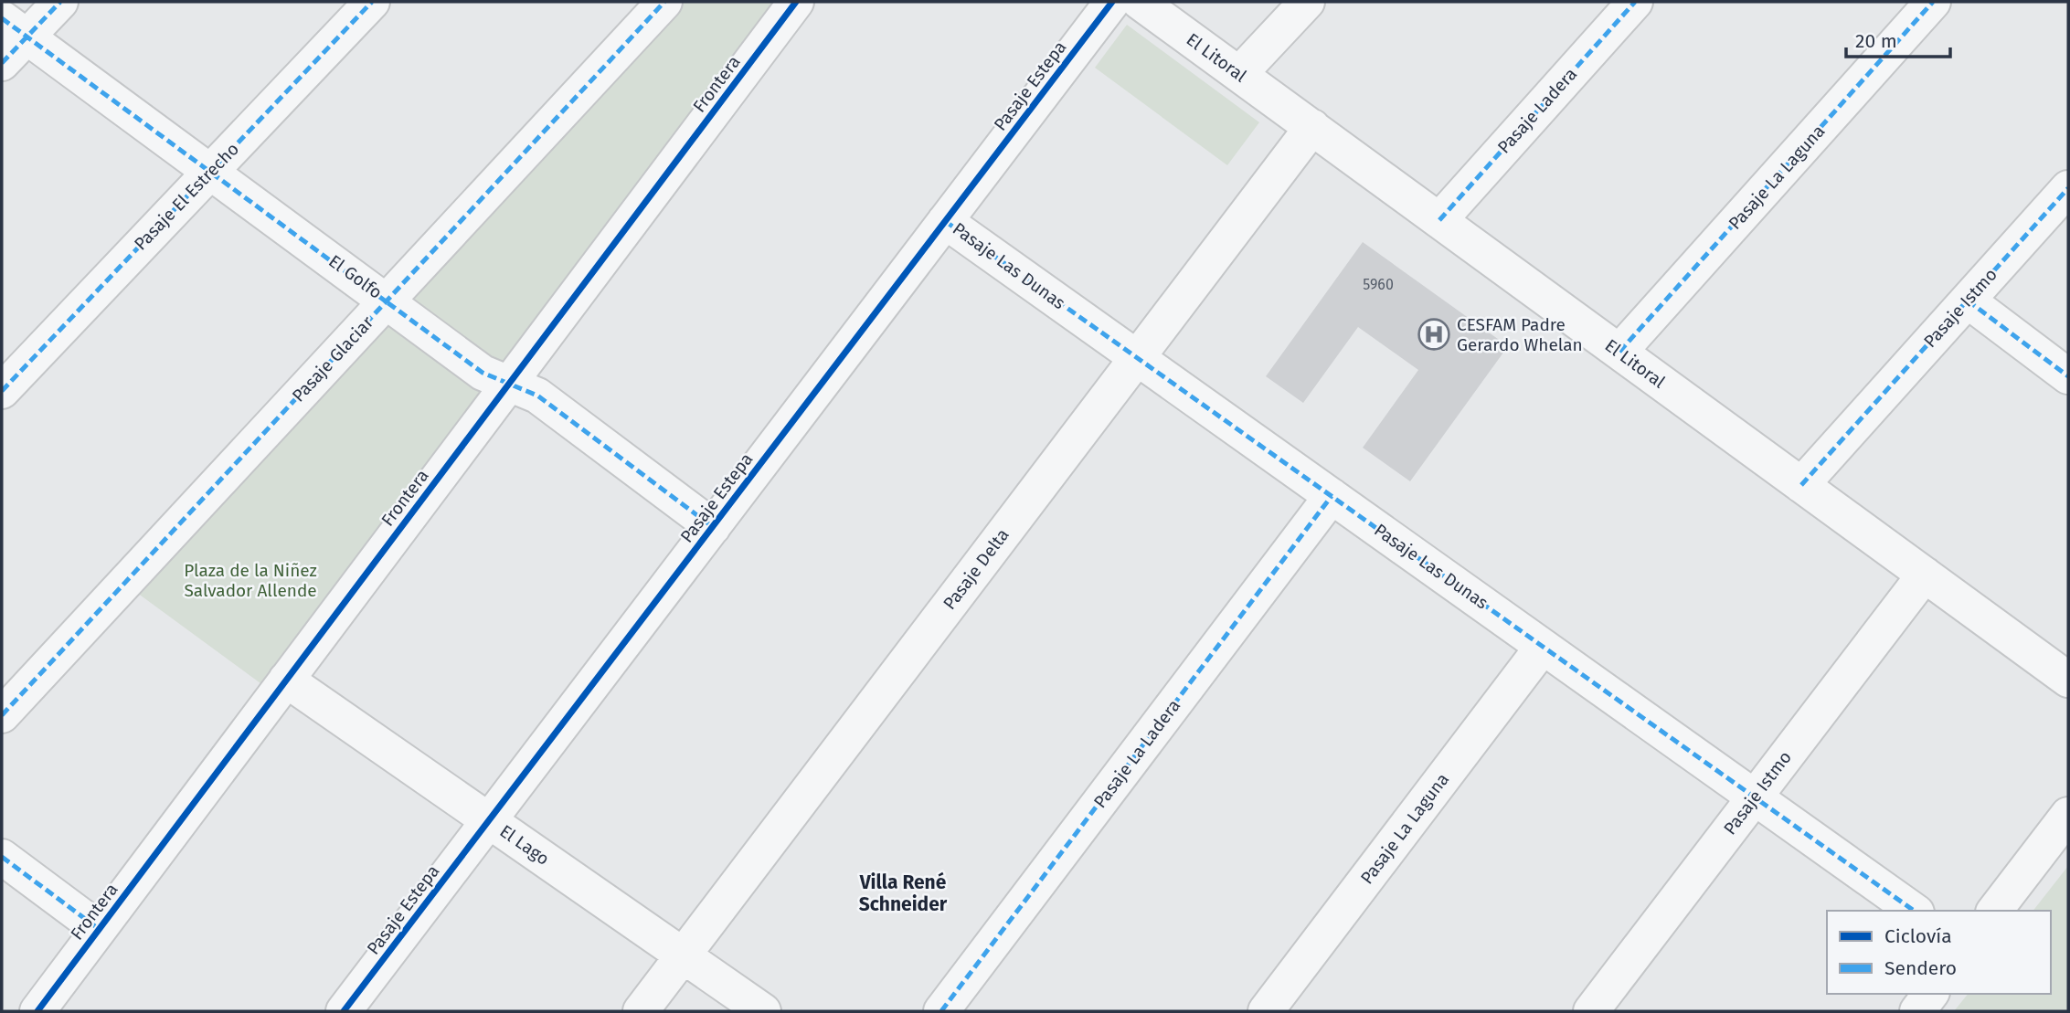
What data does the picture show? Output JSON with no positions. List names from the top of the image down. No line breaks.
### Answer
{"streets":{"street":["El Litoral","Frontera","Pasaje Estepa","Pasaje Ladera","Pasaje La Laguna","Pasaje El Estrecho","Pasaje Las Dunas","El Golfo","Pasaje Istmo","Pasaje Glaciar","Pasaje Delta","Pasaje La Ladera","El Lago"]},"crossings":[["El Litoral","Pasaje Ladera"],["El Litoral","Pasaje La Laguna"],["El Litoral","Pasaje Istmo"],["El Litoral","Pasaje Delta"],["Frontera","El Golfo"],["Frontera","El Lago"],["Pasaje Estepa","Pasaje Las Dunas"],["Pasaje Estepa","El Golfo"],["Pasaje Estepa","El Lago"],["Pasaje La Laguna","Pasaje Las Dunas"],["Pasaje El Estrecho","El Golfo"],["Pasaje Las Dunas","Pasaje Istmo"],["Pasaje Las Dunas","Pasaje Delta"],["Pasaje Las Dunas","Pasaje La Ladera"],["El Golfo","Pasaje Glaciar"],["Pasaje Delta","El Lago"]],"districts":["Villa René Schneider"],"parks":["Plaza de la Niñez Salvador Allende"],"places":{"hospital":["CESFAM Padre Gerardo Whelan"]},"house_numbers":["5960"],"legend":["Ciclovía","Sendero"],"scale_bar":"20 m"}
